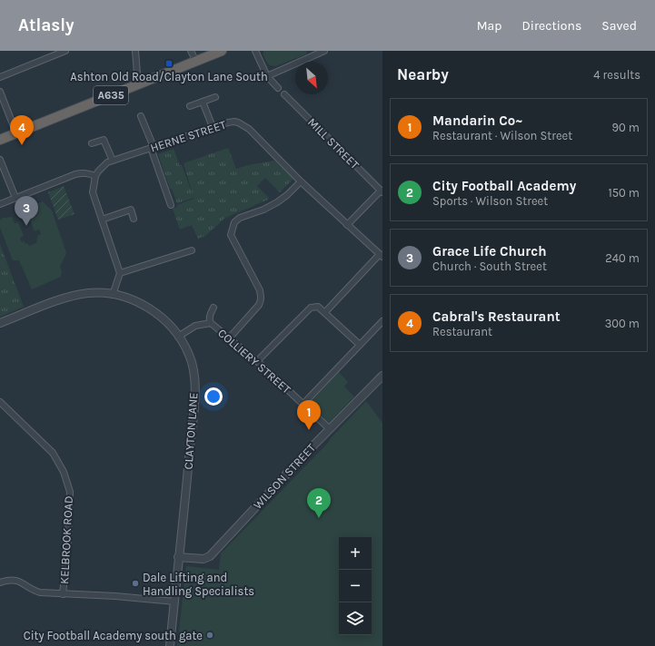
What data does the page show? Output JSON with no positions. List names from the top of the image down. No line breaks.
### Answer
{"streets":{"highway":["A635"],"street":["HERNE STREET","MILL STREET","COLLIERY STREET","CLAYTON LANE","WILSON STREET","KELBROOK ROAD"]},"crossings":[["COLLIERY STREET","CLAYTON LANE"],["COLLIERY STREET","WILSON STREET"],["CLAYTON LANE","WILSON STREET"]],"places":{"transit":["Ashton Old Road/Clayton Lane South"],"other":["Dale Lifting and Handling Specialists","City Football Academy south gate"]},"north":"bottom right","page":{"header":"Atlasly","nav":["Map","Directions","Saved"],"heading":["Nearby","4 results"],"list":[{"mark":"1","name":"Mandarin Co~","note":"Restaurant · Wilson Street","value":"90 m"},{"mark":"2","name":"City Football Academy","note":"Sports · Wilson Street","value":"150 m"},{"mark":"3","name":"Grace Life Church","note":"Church · South Street","value":"240 m"},{"mark":"4","name":"Cabral's Restaurant","note":"Restaurant","value":"300 m"}],"pins":["4","3","1","2"],"map_buttons":["+","−"]}}
